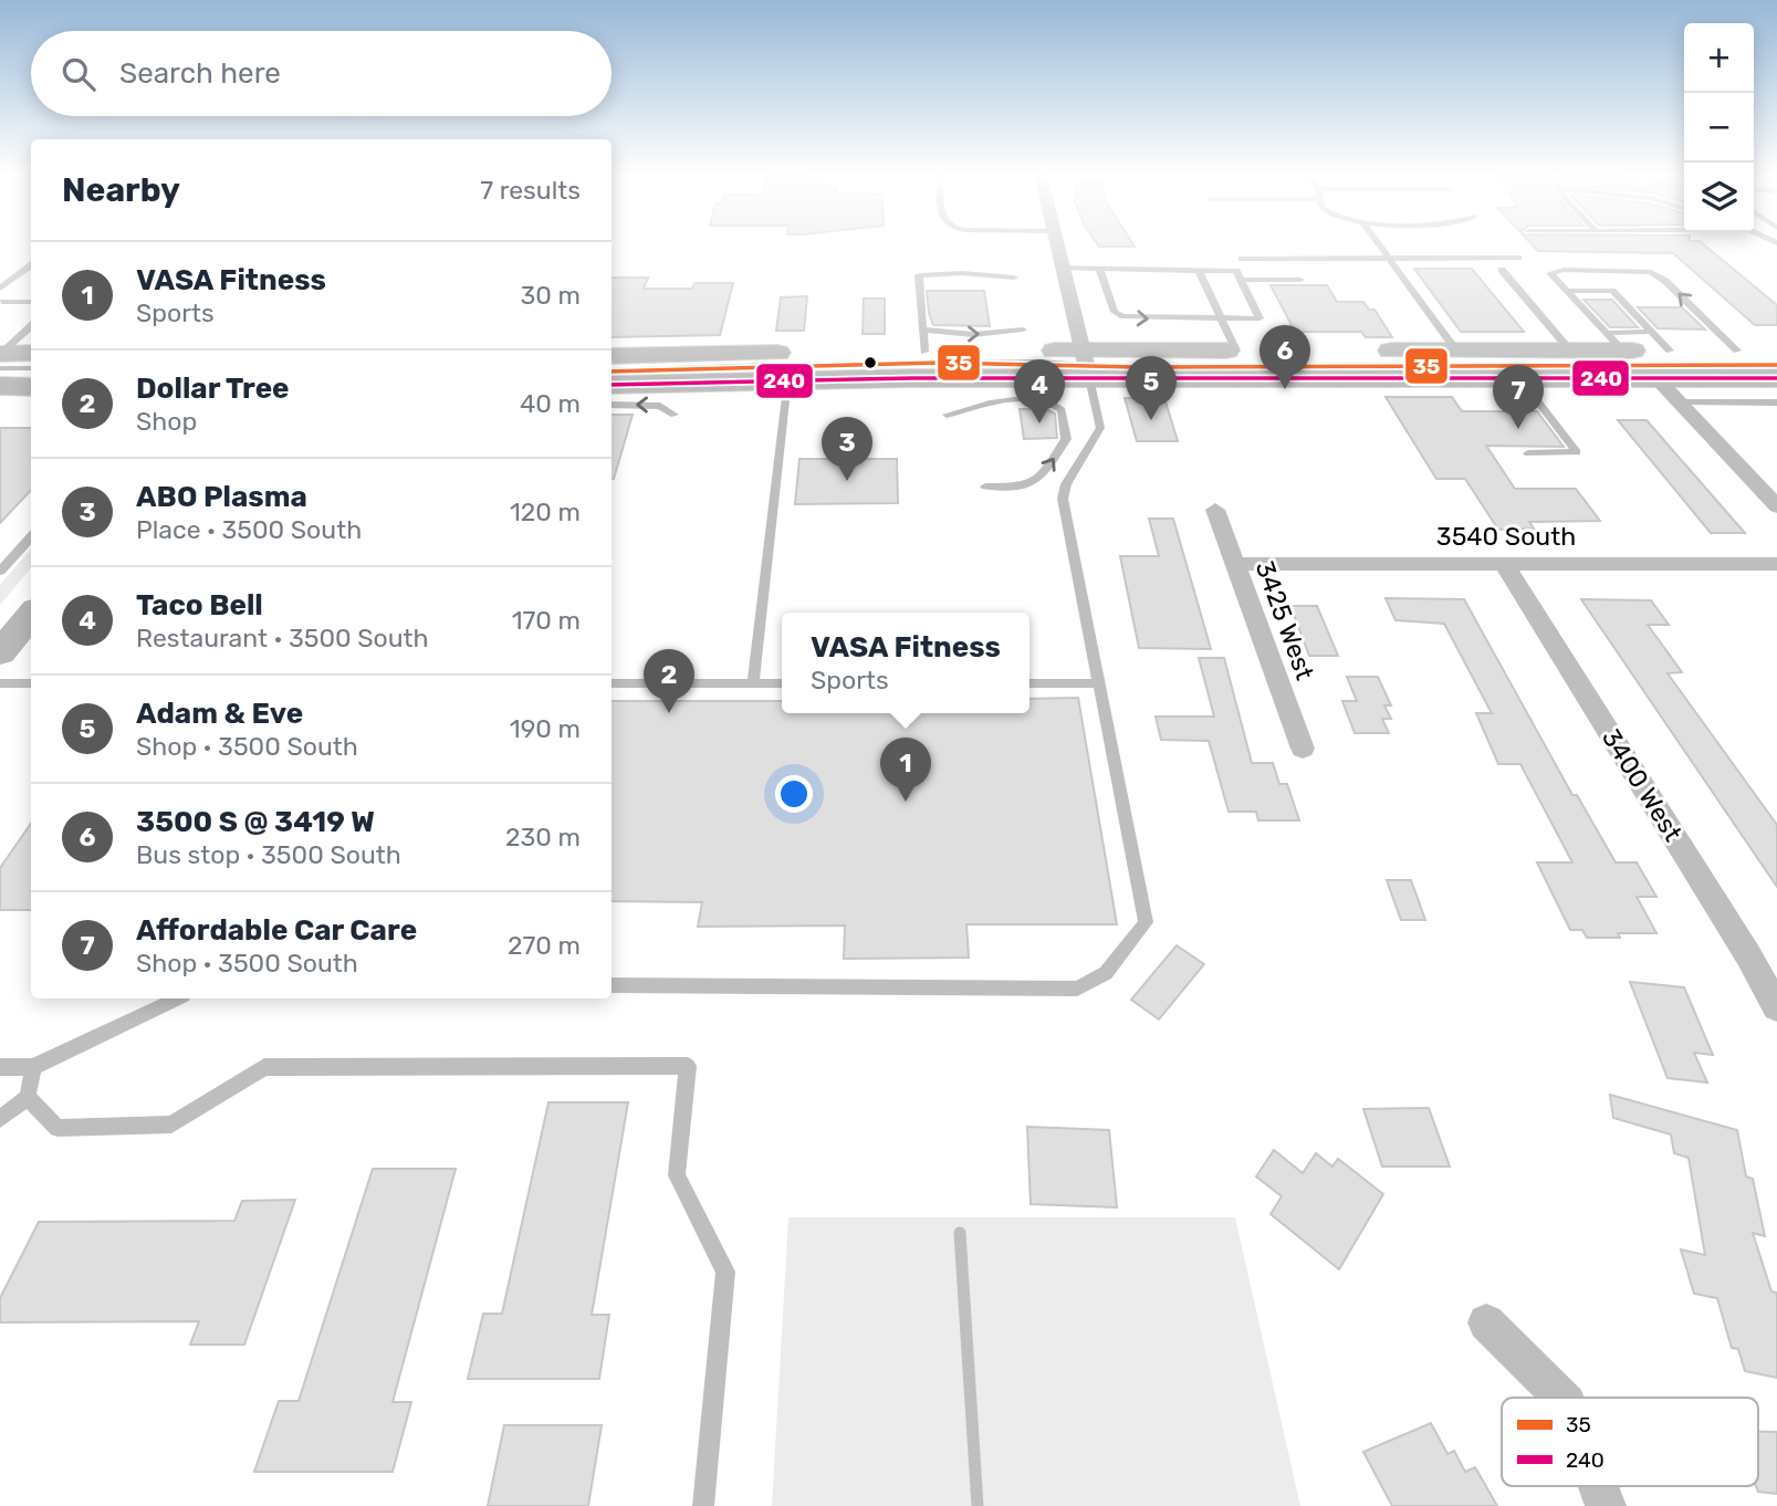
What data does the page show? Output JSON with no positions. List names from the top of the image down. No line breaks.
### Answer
{"streets":{"street":["3540 South","3425 West","3400 West"]},"crossings":[["3540 South","3425 West"],["3540 South","3400 West"]],"lines":["transit line 35","transit line 240"],"legend":["35","240"],"page":{"map_buttons":["+","−"],"search":"Search here","heading":["Nearby","7 results"],"list":[{"mark":"1","name":"VASA Fitness","note":"Sports","value":"30 m"},{"mark":"2","name":"Dollar Tree","note":"Shop","value":"40 m"},{"mark":"3","name":"ABO Plasma","note":"Place · 3500 South","value":"120 m"},{"mark":"4","name":"Taco Bell","note":"Restaurant · 3500 South","value":"170 m"},{"mark":"5","name":"Adam & Eve","note":"Shop · 3500 South","value":"190 m"},{"mark":"6","name":"3500 S @ 3419 W","note":"Bus stop · 3500 South","value":"230 m"},{"mark":"7","name":"Affordable Car Care","note":"Shop · 3500 South","value":"270 m"}],"pins":["6","5","4","7","3","2","1"],"popup":["VASA Fitness","Sports"]}}
